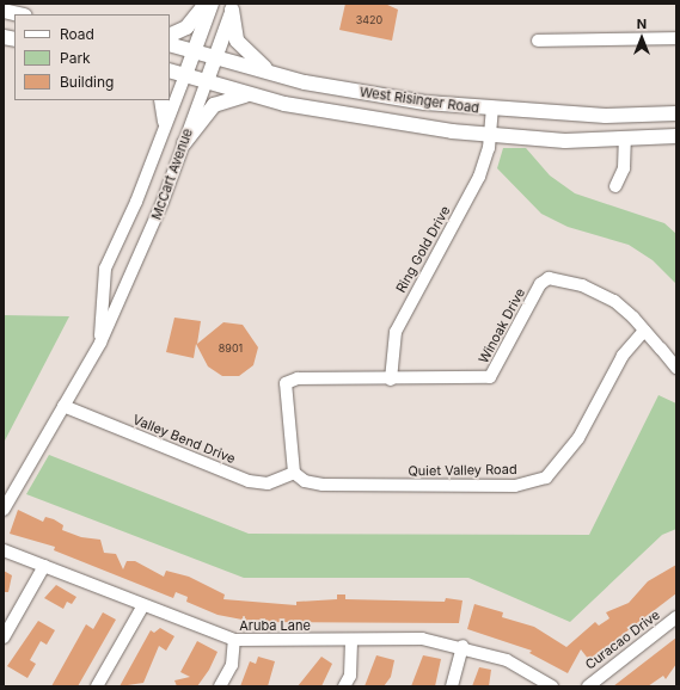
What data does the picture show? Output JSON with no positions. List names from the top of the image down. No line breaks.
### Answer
{"streets":{"main road":["West Risinger Road","McCart Avenue"],"street":["Ring Gold Drive","Winoak Drive","Valley Bend Drive","Quiet Valley Road","Aruba Lane","Curacao Drive"]},"crossings":[["West Risinger Road","McCart Avenue"],["West Risinger Road","Ring Gold Drive"],["McCart Avenue","Valley Bend Drive"],["Ring Gold Drive","Winoak Drive"],["Winoak Drive","Valley Bend Drive"],["Winoak Drive","Quiet Valley Road"],["Valley Bend Drive","Quiet Valley Road"]],"house_numbers":["3420","8901"],"legend":["Road","Park","Building"],"north":"top"}
